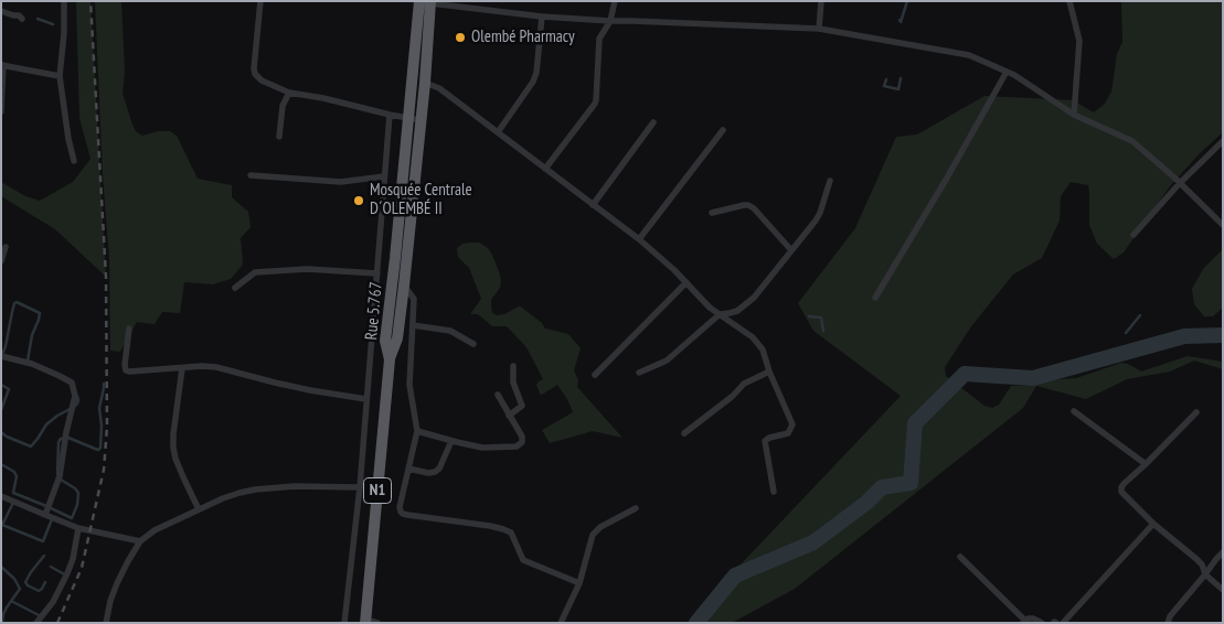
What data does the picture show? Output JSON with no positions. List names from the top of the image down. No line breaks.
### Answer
{"streets":{"highway":["Rue 5.767","N1"]},"crossings":[["Rue 5.767","N1"]],"places":["Olembé Pharmacy","Mosquée Centrale D´OLEMBÉ II"]}
